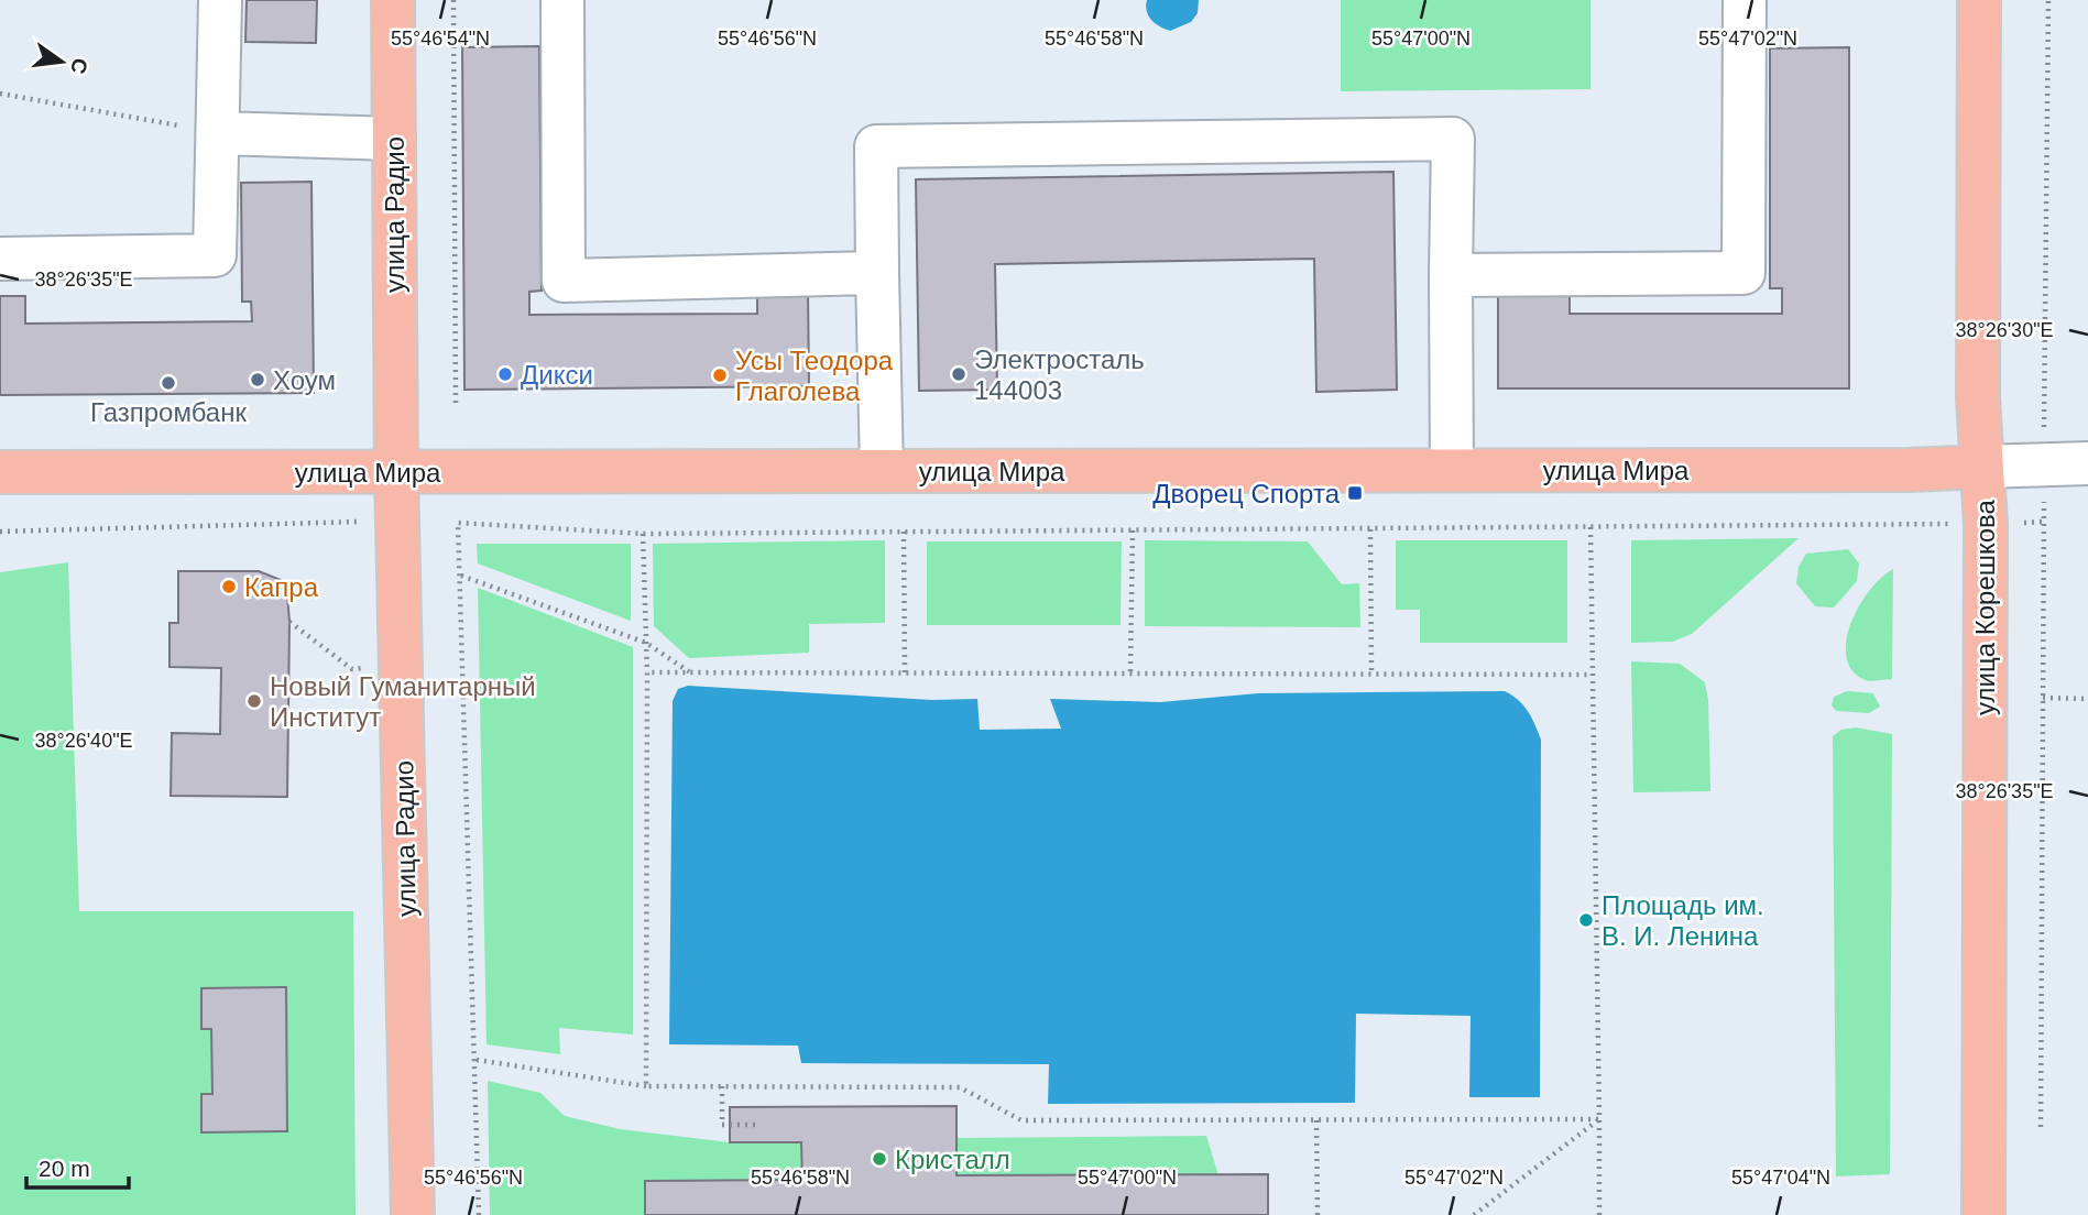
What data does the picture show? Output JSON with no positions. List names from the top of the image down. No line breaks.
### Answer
{"streets":{"main road":["улица Радио","улица Мира","улица Корешкова"]},"crossings":[["улица Радио","улица Мира"],["улица Мира","улица Корешкова"]],"places":{"other":["Дикси","Электросталь 144003","Усы Теодора Глаголева","Хоум","Газпромбанк","Капра","Новый Гуманитарный Институт","Площадь им. В. И. Ленина","Кристалл"],"transit":["Дворец Спорта"]},"scale_bar":"20 m","north":"right","coordinates":["55°46'54\"N","55°46'56\"N","55°47'00\"N","55°47'02\"N","55°46'58\"N","38°26'35\"E","38°26'30\"E","38°26'40\"E","55°47'04\"N"]}
